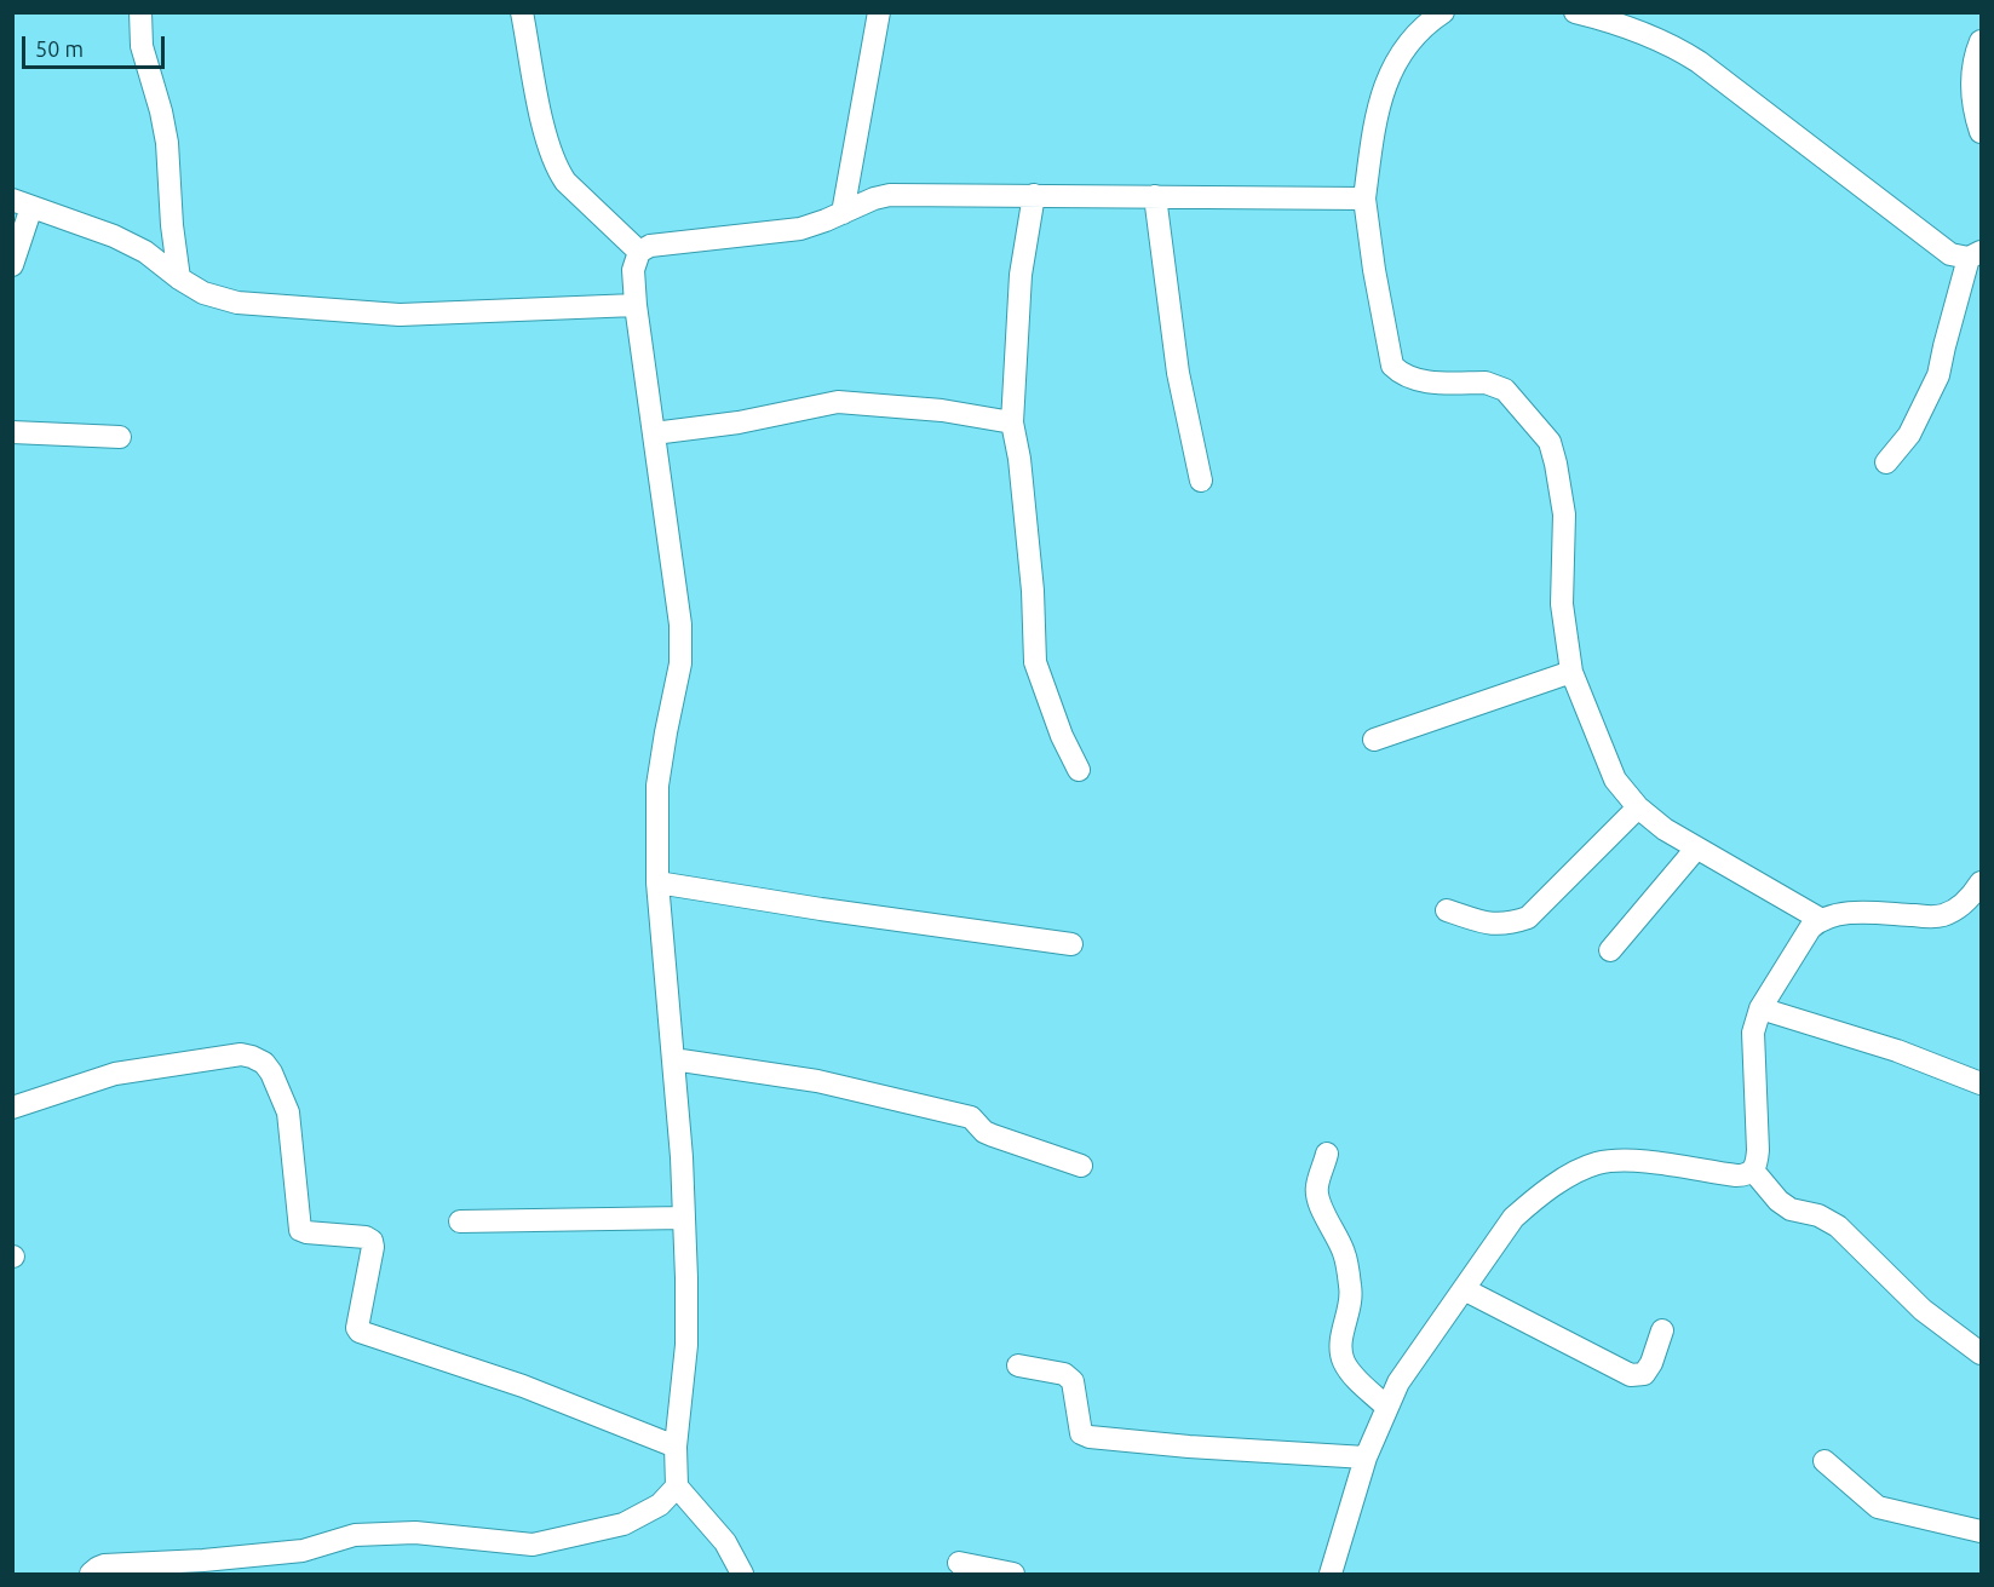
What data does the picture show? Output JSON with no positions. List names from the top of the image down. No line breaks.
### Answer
{"scale_bar":"50 m"}
